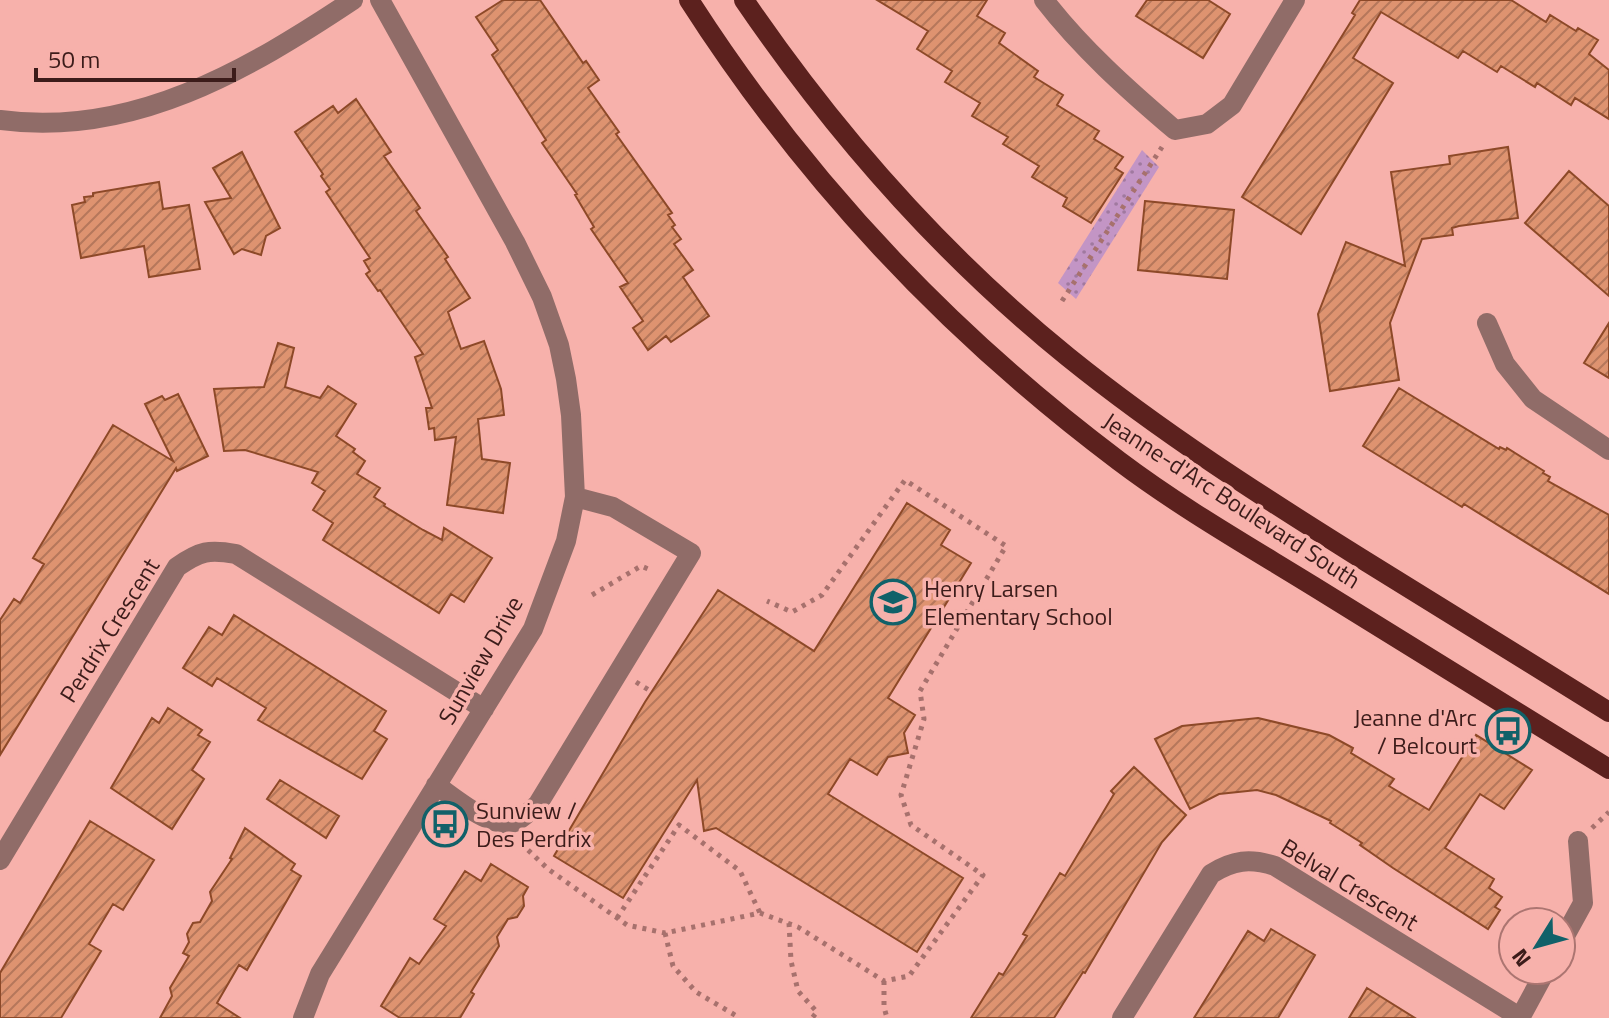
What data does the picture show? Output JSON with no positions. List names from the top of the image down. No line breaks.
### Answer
{"streets":{"main road":["Jeanne-d'Arc Boulevard South"],"street":["Perdrix Crescent","Sunview Drive","Belval Crescent"]},"crossings":[["Perdrix Crescent","Sunview Drive"]],"places":{"school or university":["Henry Larsen Elementary School"],"bus stop":["Jeanne d'Arc / Belcourt","Sunview / Des Perdrix"]},"scale_bar":"50 m","north":"bottom left"}
